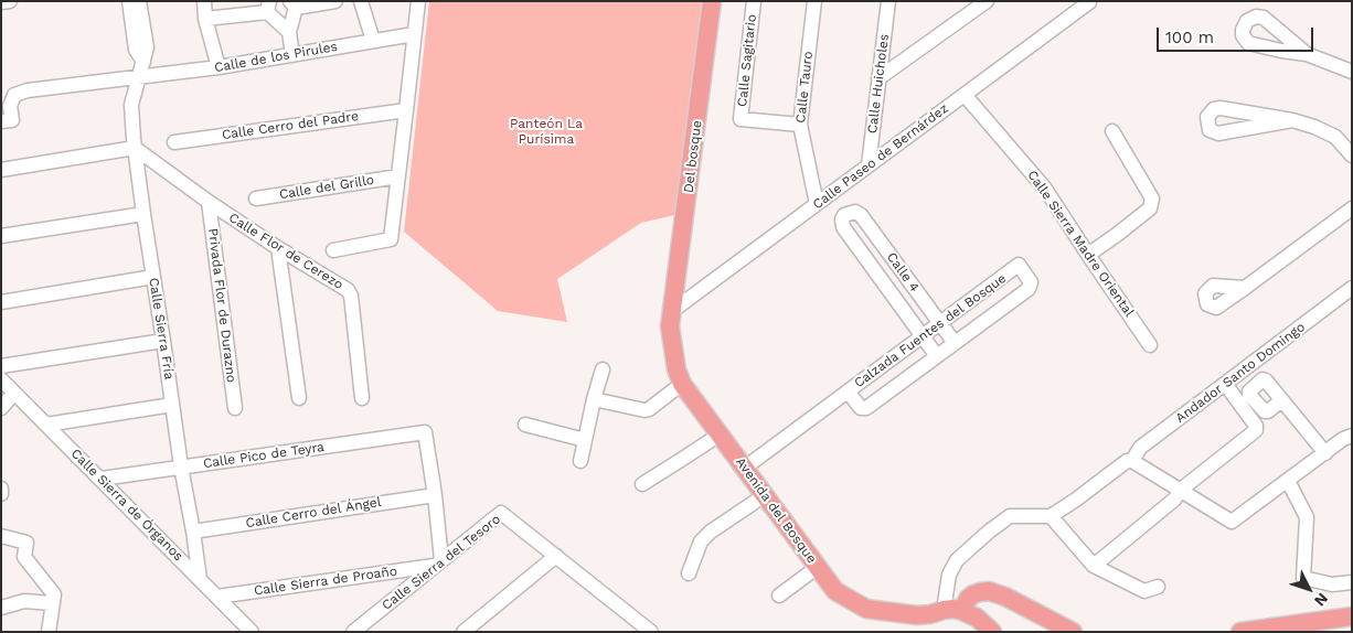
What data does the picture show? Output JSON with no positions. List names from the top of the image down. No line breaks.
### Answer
{"streets":{"main road":["Del bosque","Avenida del Bosque"],"street":["Calle de los Pirules","Calle Sagitario","Calle Huicholes","Calle Tauro","Calle Cerro del Padre","Calle Paseo de Bernárdez","Calle del Grillo","Calle Sierra Madre Oriental","Calle Flor de Cerezo","Calle 4","Privada Flor de Durazno","Calle Sierra Fría","Calzada Fuentes del Bosque","Andador Santo Domingo","Calle Pico de Teyra","Calle Sierra de Órganos","Calle Cerro del Ángel","Calle Sierra del Tesoro","Calle Sierra de Proaño"]},"crossings":[["Calle de los Pirules","Calle Sierra Fría"],["Calle Sagitario","Calle Tauro"],["Calle Huicholes","Calle Paseo de Bernárdez"],["Calle Tauro","Calle Paseo de Bernárdez"],["Del bosque","Calle Paseo de Bernárdez"],["Del bosque","Avenida del Bosque"],["Calle Paseo de Bernárdez","Calle Sierra Madre Oriental"],["Calle Paseo de Bernárdez","Avenida del Bosque"],["Calle Flor de Cerezo","Privada Flor de Durazno"],["Calle Flor de Cerezo","Calle Sierra Fría"],["Calle 4","Calzada Fuentes del Bosque"],["Calle Sierra Fría","Calle Pico de Teyra"],["Calle Sierra Fría","Calle Sierra de Órganos"],["Calle Sierra Fría","Calle Cerro del Ángel"],["Calzada Fuentes del Bosque","Avenida del Bosque"],["Calle Pico de Teyra","Calle Sierra de Órganos"],["Calle Pico de Teyra","Calle Cerro del Ángel"],["Calle Sierra de Órganos","Calle Sierra de Proaño"],["Calle Sierra del Tesoro","Calle Sierra de Proaño"]],"parks":["Panteón La Purísima"],"scale_bar":"100 m","north":"bottom right"}
